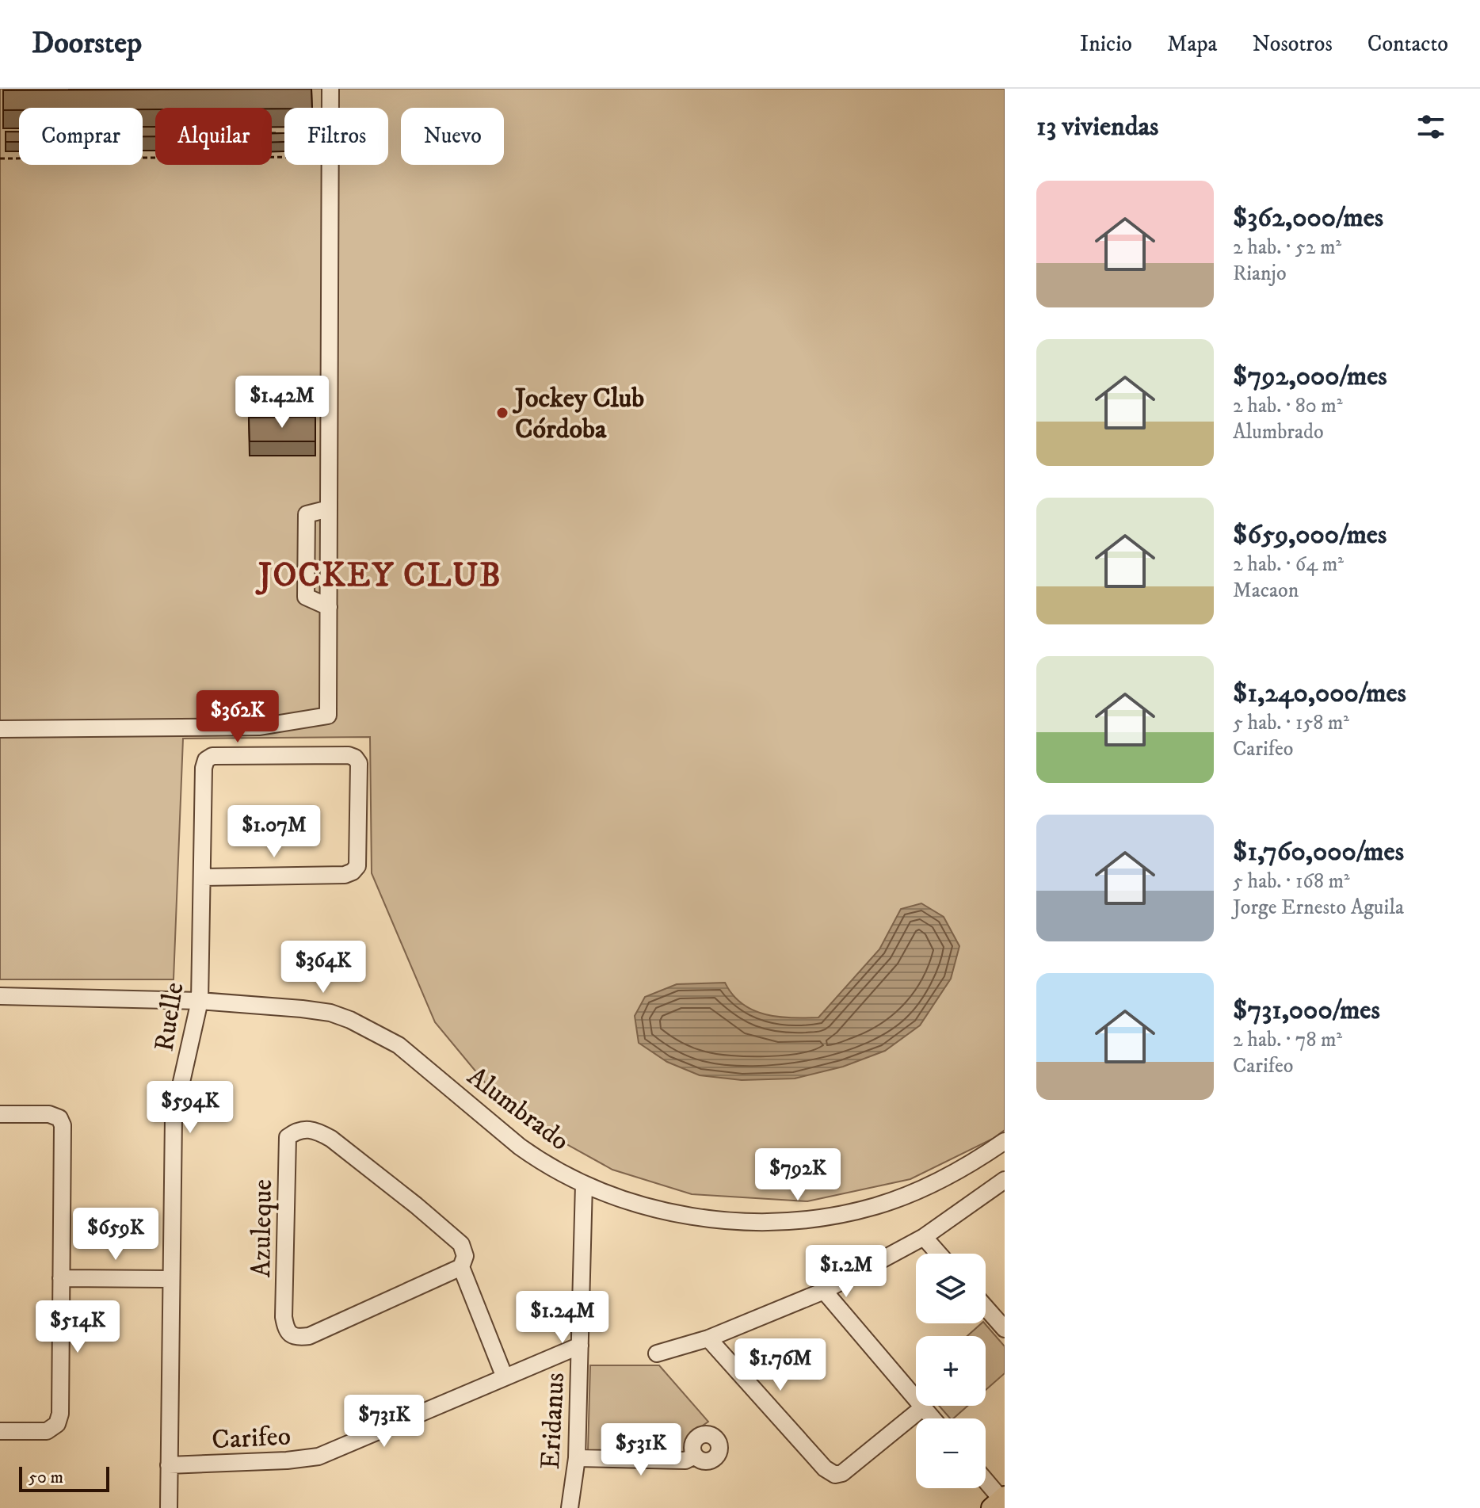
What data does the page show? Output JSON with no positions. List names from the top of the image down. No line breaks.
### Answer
{"streets":{"street":["Ruelle","Alumbrado","Azuleque","Eridanus","Carifeo"]},"crossings":[["Ruelle","Alumbrado"],["Ruelle","Carifeo"],["Alumbrado","Eridanus"],["Azuleque","Carifeo"],["Eridanus","Carifeo"]],"districts":["JOCKEY CLUB"],"places":["Jockey Club Córdoba"],"scale_bar":"50 m","page":{"header":"Doorstep","nav":["Inicio","Mapa","Nosotros","Contacto"],"heading":"13 viviendas","chip":["Comprar","Alquilar","Filtros","Nuevo"],"list":[{"name":"$362,000/mes","note":"2 hab. · 52 m² · Rianjo"},{"name":"$792,000/mes","note":"2 hab. · 80 m² · Alumbrado"},{"name":"$659,000/mes","note":"2 hab. · 64 m² · Macaon"},{"name":"$1,240,000/mes","note":"5 hab. · 158 m² · Carifeo"},{"name":"$1,760,000/mes","note":"5 hab. · 168 m² · Jorge Ernesto Aguila"},{"name":"$731,000/mes","note":"2 hab. · 78 m² · Carifeo"}],"price":["$1.42M","$362K","$1.07M","$364K","$594K","$792K","$659K","$1.2M","$1.24M","$514K","$1.76M","$731K","$531K"],"map_buttons":["+","−"],"scale":"50 m"}}
